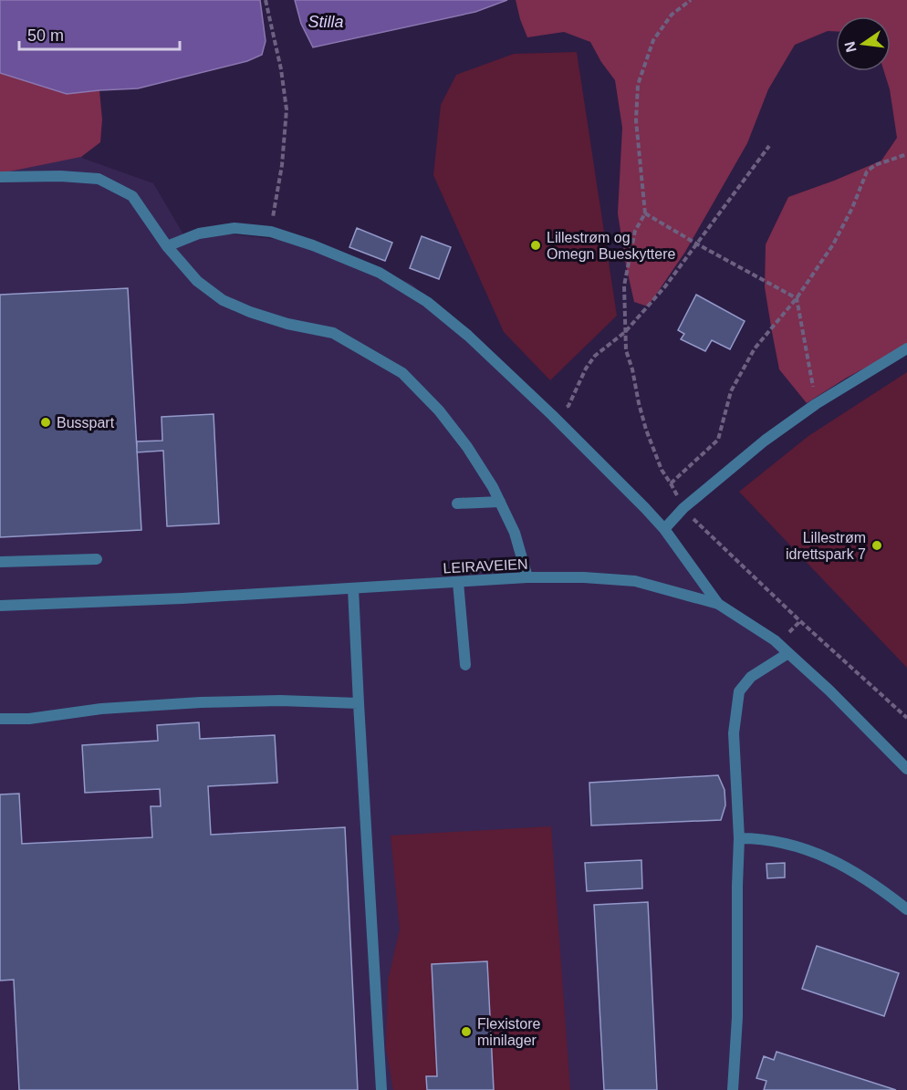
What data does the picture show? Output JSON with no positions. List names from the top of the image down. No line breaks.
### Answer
{"streets":{"street":["LEIRAVEIEN"]},"water":["Stilla"],"places":["Lillestrøm og Omegn Bueskyttere","Busspart","Lillestrøm idrettspark 7","Flexistore minilager"],"scale_bar":"50 m","north":"left"}
